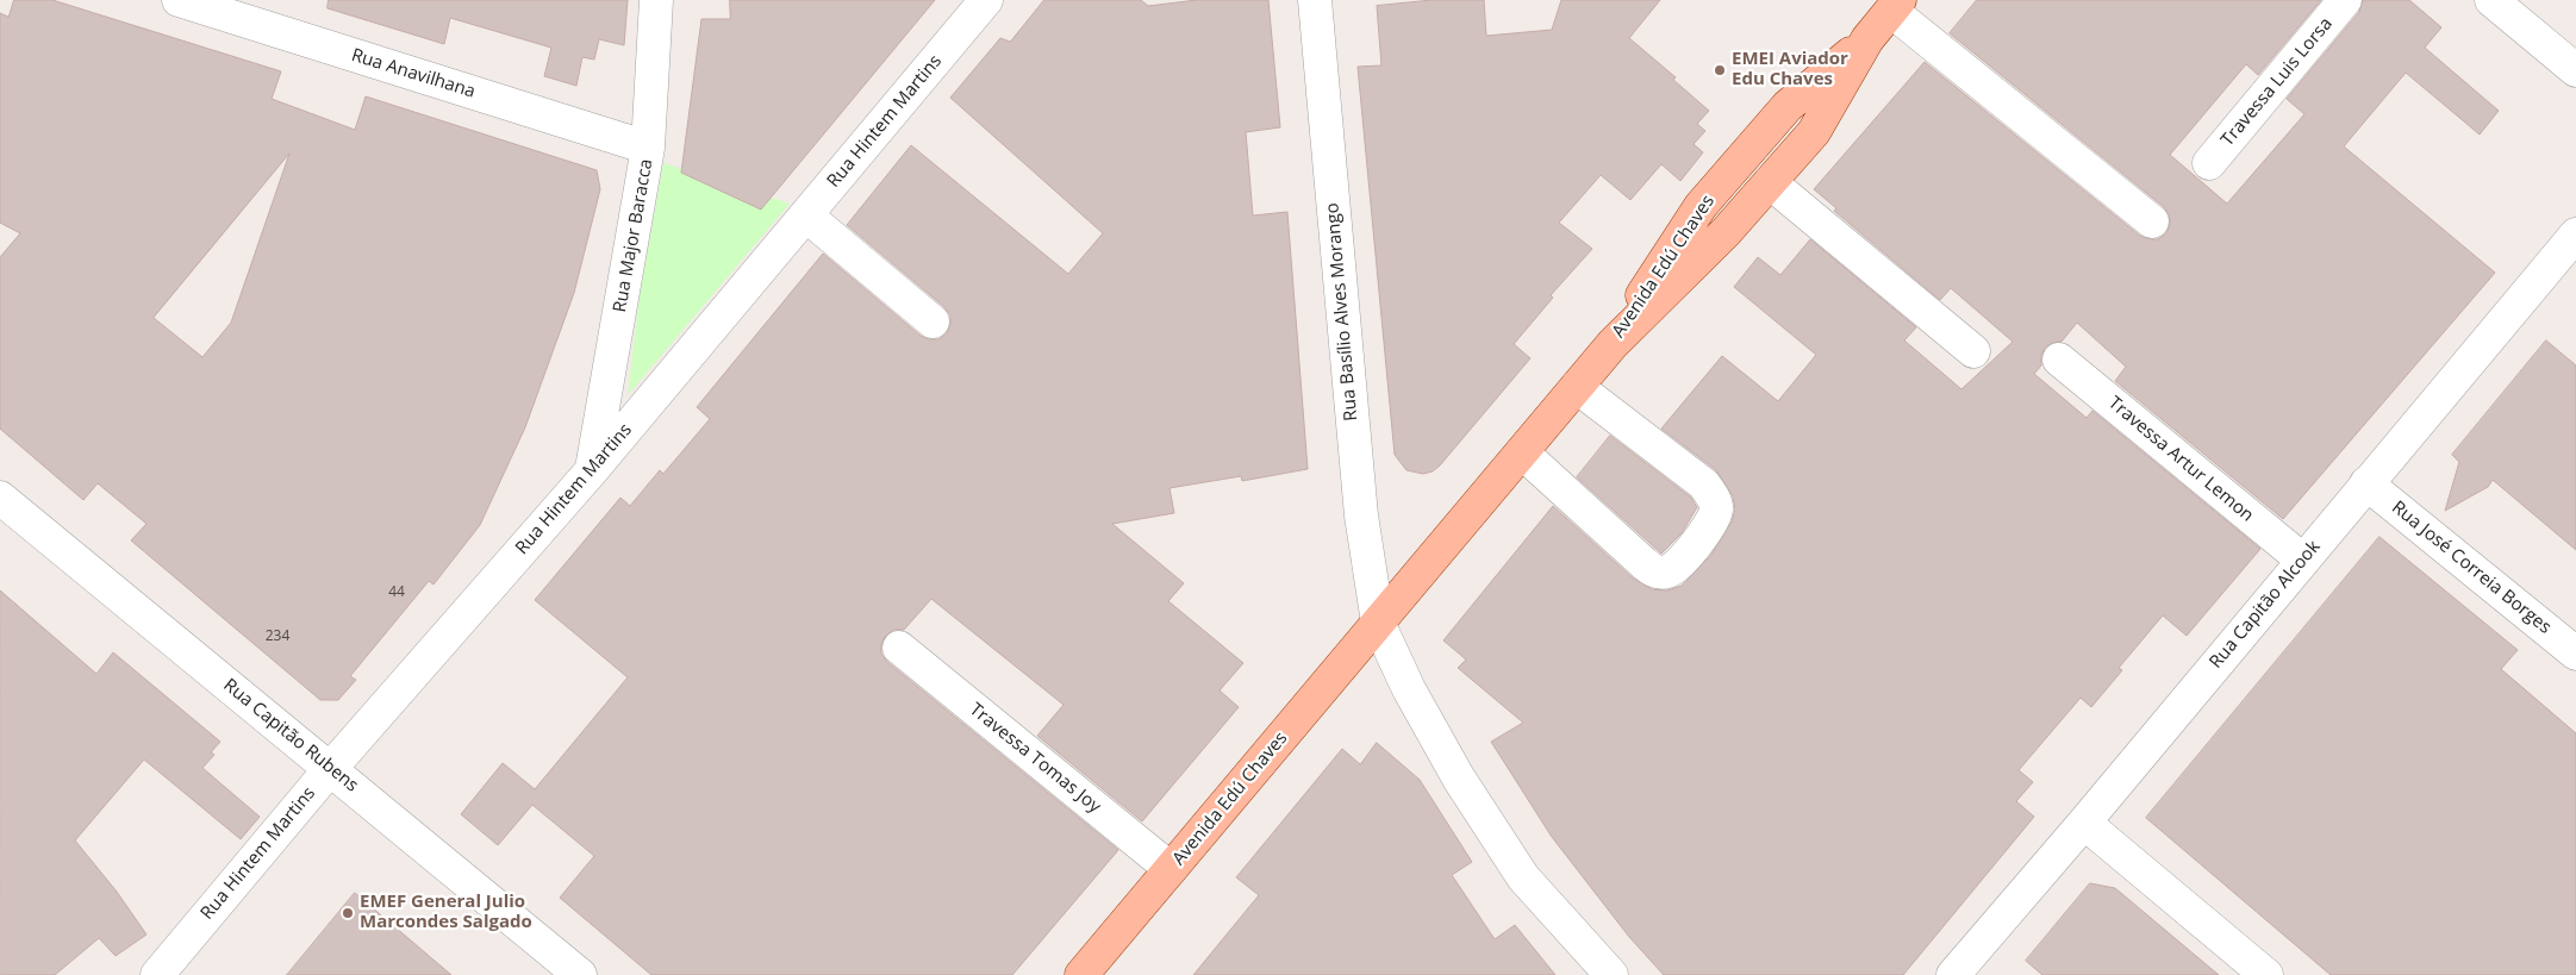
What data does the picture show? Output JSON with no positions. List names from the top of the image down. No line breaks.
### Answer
{"streets":{"main road":["Avenida Edú Chaves"],"street":["Rua Anavilhana","Travessa Luis Lorsa","Rua Hintem Martins","Rua Major Baracca","Rua Basílio Alves Morango","Travessa Artur Lemon","Rua José Correia Borges","Rua Capitão Alcook","Rua Capitão Rubens","Travessa Tomas Joy"]},"crossings":[["Rua Anavilhana","Rua Major Baracca"],["Rua Hintem Martins","Rua Major Baracca"],["Rua Hintem Martins","Rua Capitão Rubens"],["Avenida Edú Chaves","Rua Basílio Alves Morango"],["Avenida Edú Chaves","Travessa Tomas Joy"],["Travessa Artur Lemon","Rua Capitão Alcook"],["Rua José Correia Borges","Rua Capitão Alcook"]],"places":["EMEI Aviador Edu Chaves","EMEF General Julio Marcondes Salgado"],"house_numbers":["44","234"]}
